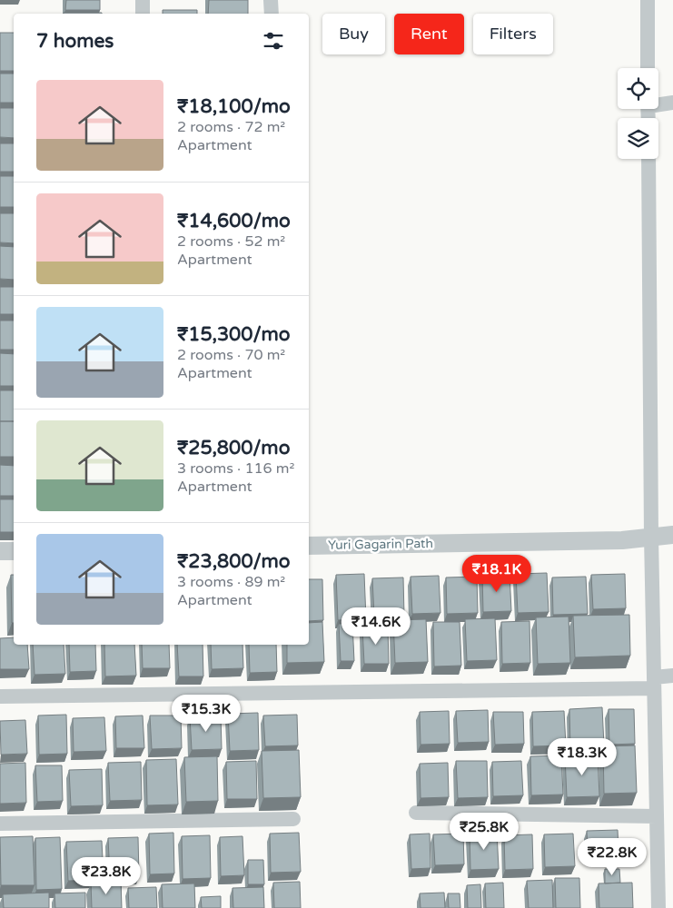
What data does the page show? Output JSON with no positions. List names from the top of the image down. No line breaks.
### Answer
{"streets":{"street":["Yuri Gagarin Path"]},"page":{"chip":["Buy","Rent","Filters"],"heading":"7 homes","list":[{"name":"₹18,100/mo","note":"2 rooms · 72 m² · Apartment"},{"name":"₹14,600/mo","note":"2 rooms · 52 m² · Apartment"},{"name":"₹15,300/mo","note":"2 rooms · 70 m² · Apartment"},{"name":"₹25,800/mo","note":"3 rooms · 116 m² · Apartment"},{"name":"₹23,800/mo","note":"3 rooms · 89 m² · Apartment"}],"price":["₹18.1K","₹14.6K","₹15.3K","₹18.3K","₹25.8K","₹22.8K","₹23.8K"]}}
